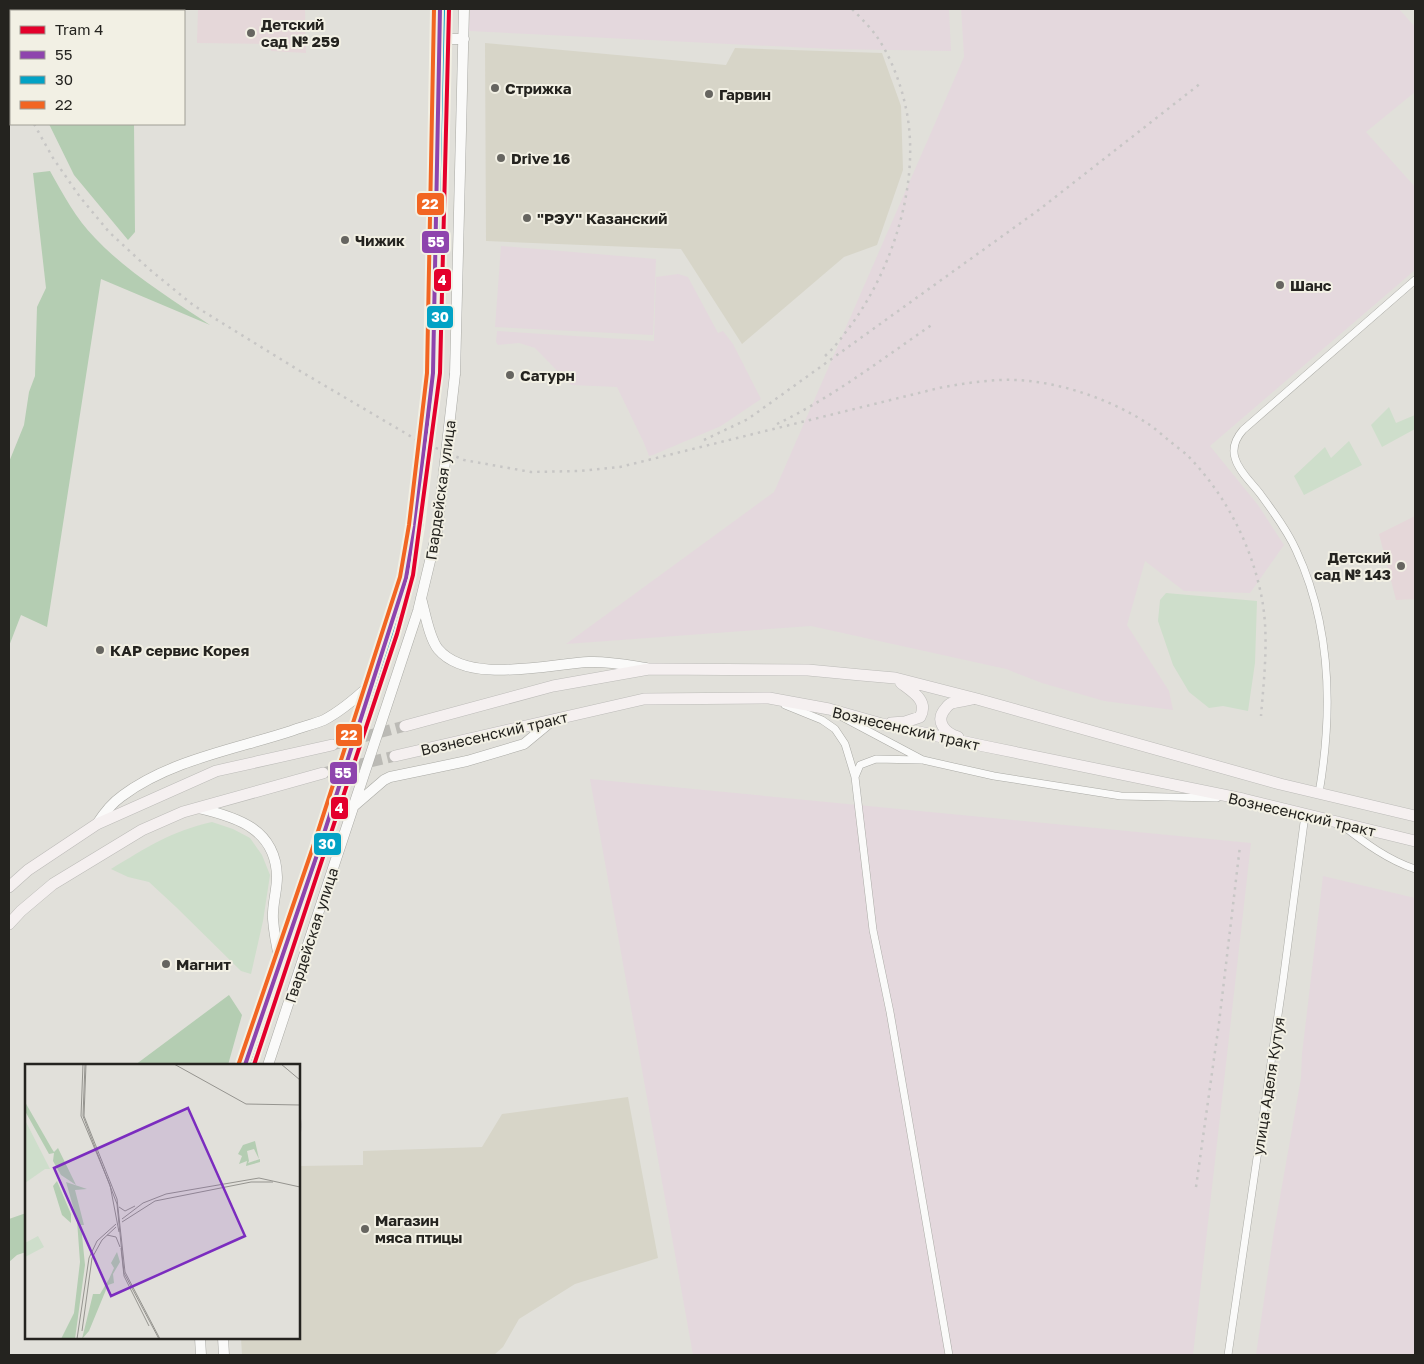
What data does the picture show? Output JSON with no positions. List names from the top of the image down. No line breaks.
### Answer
{"streets":{"main road":["Гвардейская улица","Вознесенский тракт"],"street":["улица Аделя Кутуя"]},"crossings":[["Вознесенский тракт","улица Аделя Кутуя"]],"places":["Детский сад № 259","Стрижка","Гарвин","Drive 16","\"РЭУ\" Казанский","Чижик","Шанс","Сатурн","Детский сад № 143","КАР сервис Корея","Магнит","Магазин мяса птицы"],"lines":["tram line 4","transit line 55","transit line 30","transit line 22"],"legend":["Tram 4","55","30","22"]}
